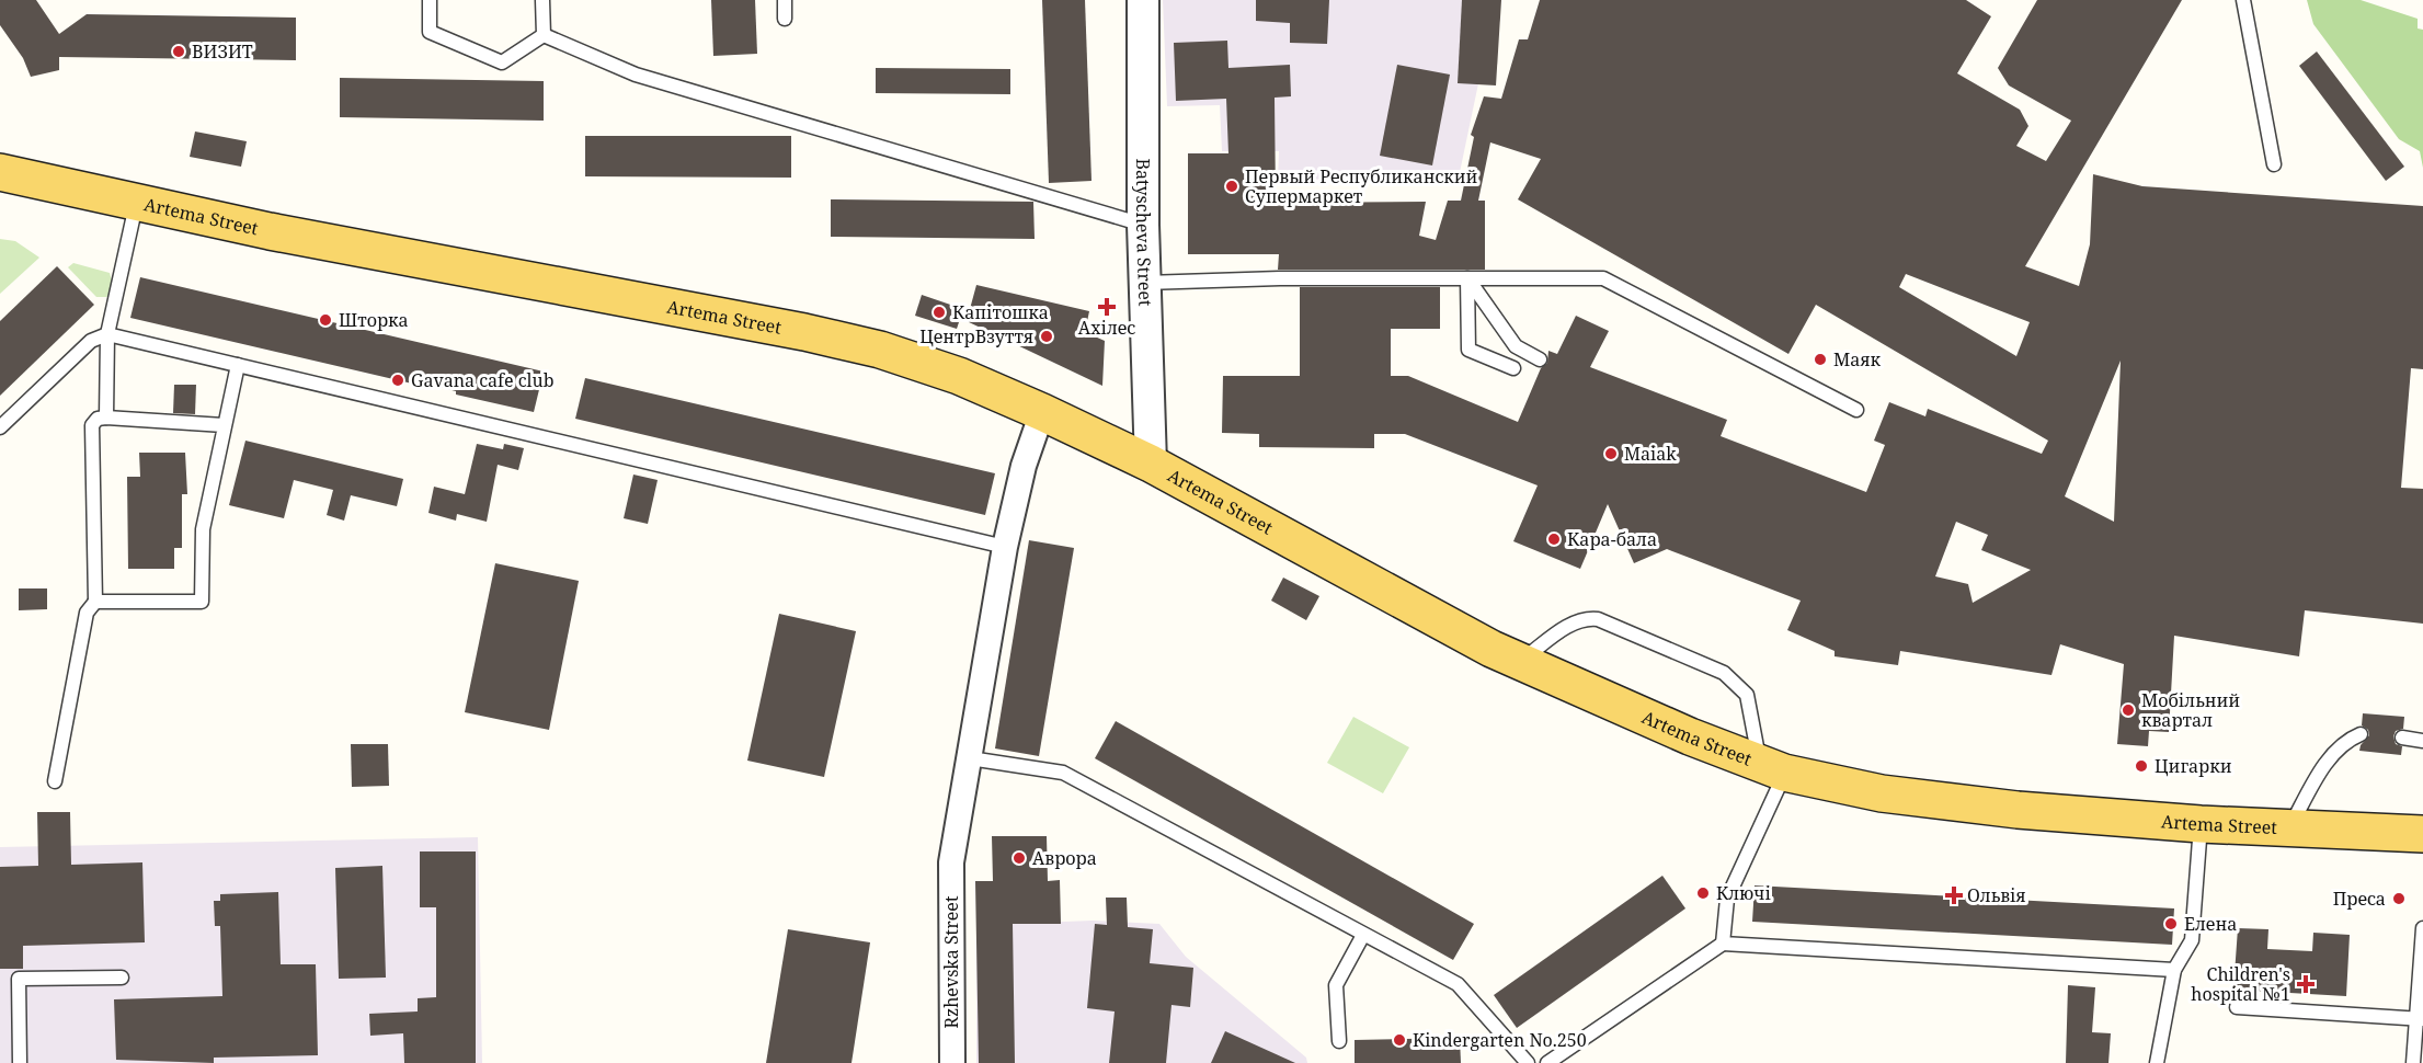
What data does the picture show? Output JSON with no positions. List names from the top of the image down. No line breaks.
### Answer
{"streets":{"main road":["Artema Street"],"street":["Batyscheva Street","Rzhevska Street"]},"crossings":[["Artema Street","Batyscheva Street"],["Artema Street","Rzhevska Street"]],"places":{"other":["ВИЗИТ","Первый Республиканский Супермаркет","Капітошка","Шторка","ЦентрВзуття","Маяк","Gavana cafe club","Maiak","Кара-бала","Мобільний квартал","Цигарки","Аврора","Ключі","Преса","Елена","Kindergarten No.250"],"health":["Ахілес","Ольвія","Children's hospital №1"]}}
